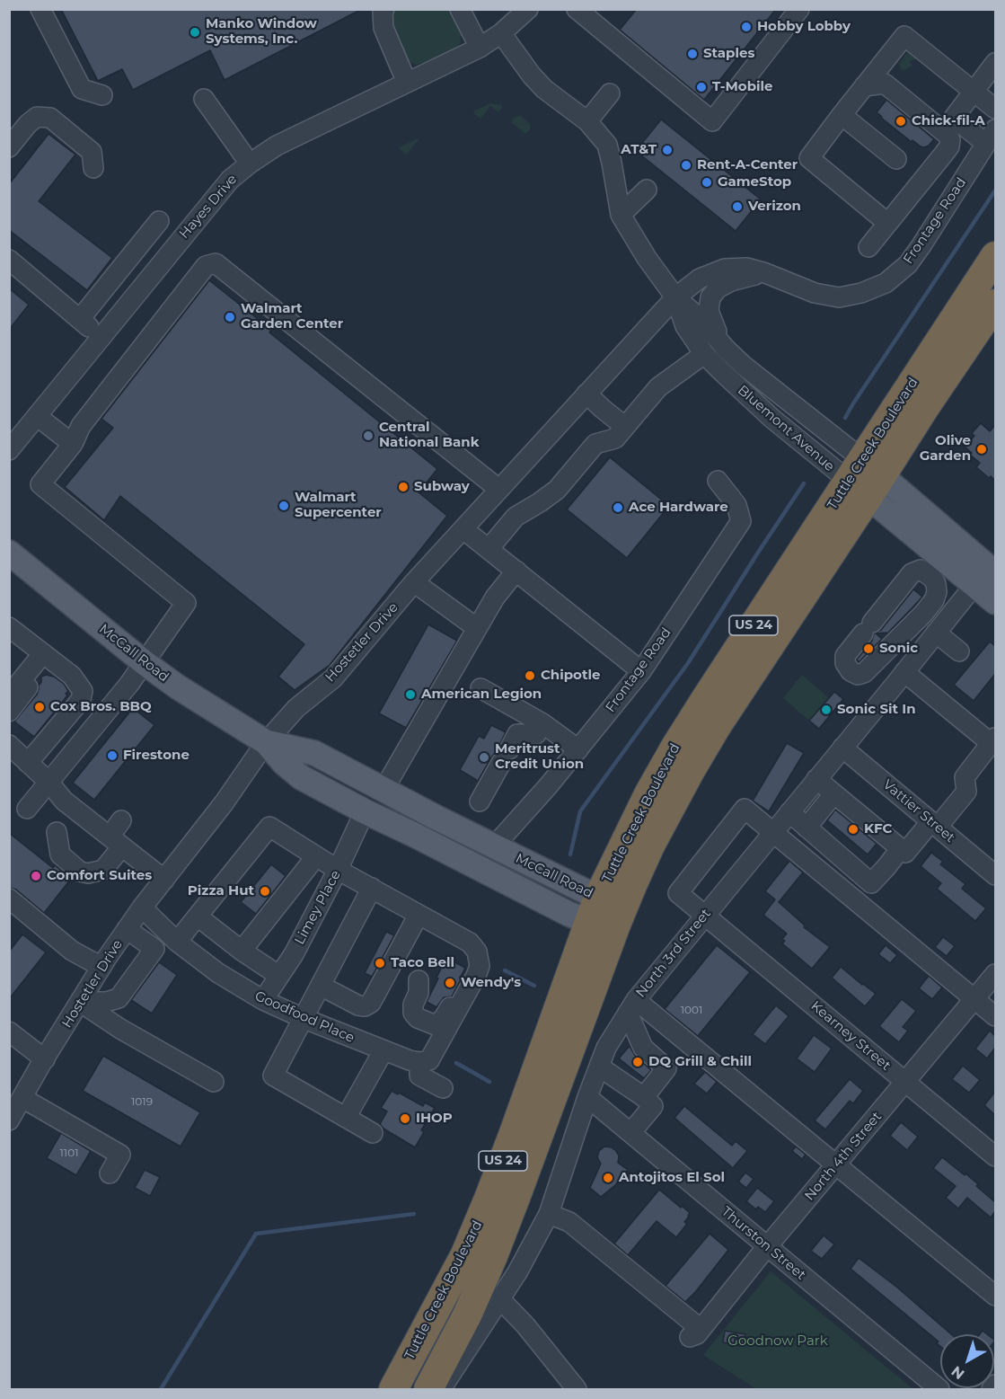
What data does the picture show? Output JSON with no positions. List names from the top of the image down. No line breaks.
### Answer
{"streets":{"highway":["Tuttle Creek Boulevard","US 24"],"main road":["Bluemont Avenue","McCall Road"],"street":["Hayes Drive","Frontage Road","Hostetler Drive","Vattier Street","Limey Place","North 3rd Street","Goodfood Place","Kearney Street","North 4th Street","Thurston Street"]},"crossings":[["Hayes Drive","Bluemont Avenue"],["Frontage Road","Hostetler Drive"],["Frontage Road","McCall Road"],["Bluemont Avenue","Tuttle Creek Boulevard"],["Bluemont Avenue","Hostetler Drive"],["Bluemont Avenue","North 3rd Street"],["Tuttle Creek Boulevard","McCall Road"],["Hostetler Drive","McCall Road"],["Hostetler Drive","Goodfood Place"],["McCall Road","Limey Place"],["Vattier Street","North 3rd Street"],["Limey Place","Goodfood Place"],["North 3rd Street","Kearney Street"],["North 3rd Street","North 4th Street"],["North 3rd Street","Thurston Street"],["Kearney Street","North 4th Street"],["North 4th Street","Thurston Street"]],"parks":["Goodnow Park"],"places":["Hobby Lobby","Manko Window Systems, Inc.","Staples","T-Mobile","Chick-fil-A","AT&T","Rent-A-Center","GameStop","Verizon","Walmart Garden Center","Central National Bank","Olive Garden","Subway","Walmart Supercenter","Ace Hardware","Sonic","Chipotle","American Legion","Cox Bros. BBQ","Sonic Sit In","Firestone","Meritrust Credit Union","KFC","Comfort Suites","Pizza Hut","Taco Bell","Wendy's","DQ Grill & Chill","IHOP","Antojitos El Sol"],"house_numbers":["1001","1019","1101"],"north":"bottom left"}
